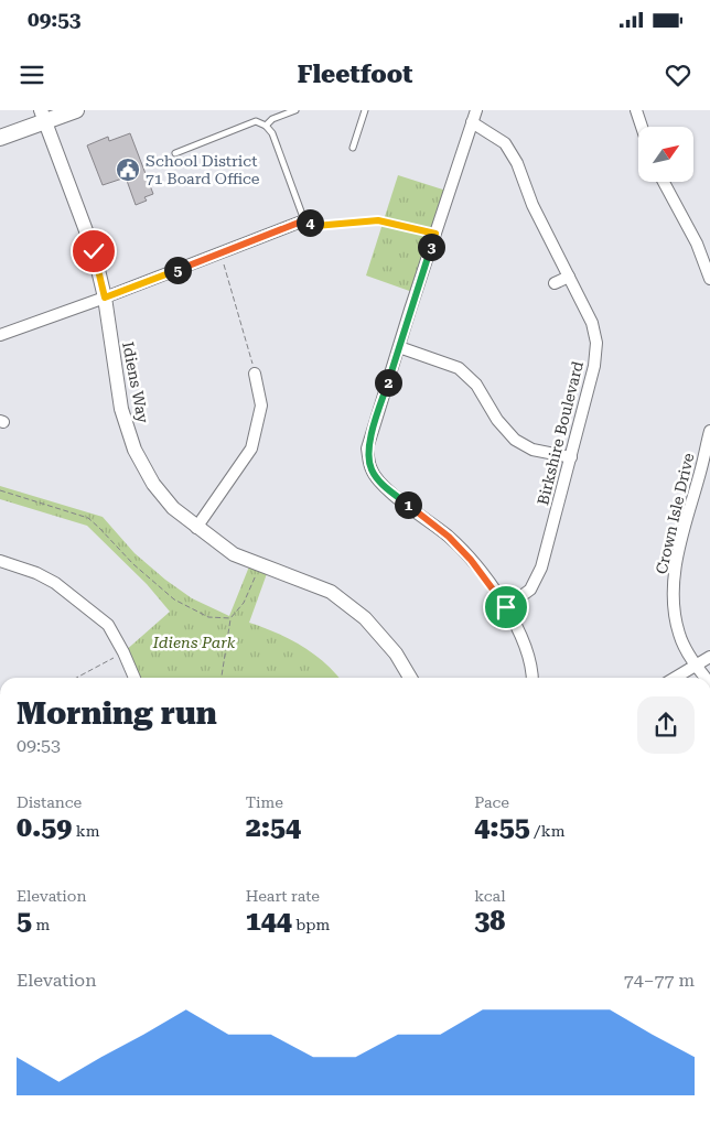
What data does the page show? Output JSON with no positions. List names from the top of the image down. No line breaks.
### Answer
{"streets":{"street":["Idiens Way","Birkshire Boulevard","Crown Isle Drive"]},"parks":["Idiens Park"],"places":{"public building":["School District 71 Board Office"]},"north":"top right","page":{"status":"09:53","header":"Fleetfoot","pins":["4","3","5","2","1"],"heading":["Morning run","09:53"],"stats":[["Distance","0.59 km"],["Time","2:54"],["Pace","4:55 /km"],["Elevation","5 m"],["Heart rate","144 bpm"],["kcal","38"]],"chart":["Elevation","74–77 m"]}}
